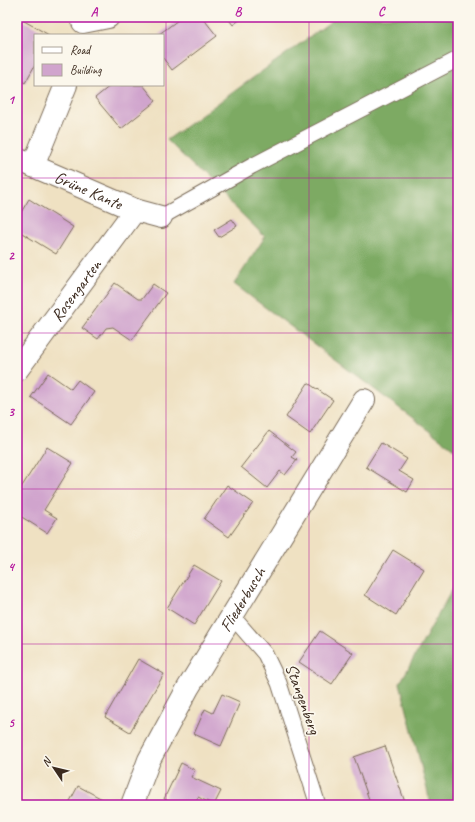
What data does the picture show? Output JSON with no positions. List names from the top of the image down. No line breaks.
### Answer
{"streets":{"street":["Grüne Kante","Rosengarten","Fliederbusch"],"lane":["Stangenberg"]},"crossings":[["Grüne Kante","Rosengarten"],["Fliederbusch","Stangenberg"]],"legend":["Road","Building"],"north":"top left","grid":{"columns":["A","B","C"],"rows":["1","2","3","4","5"]}}
